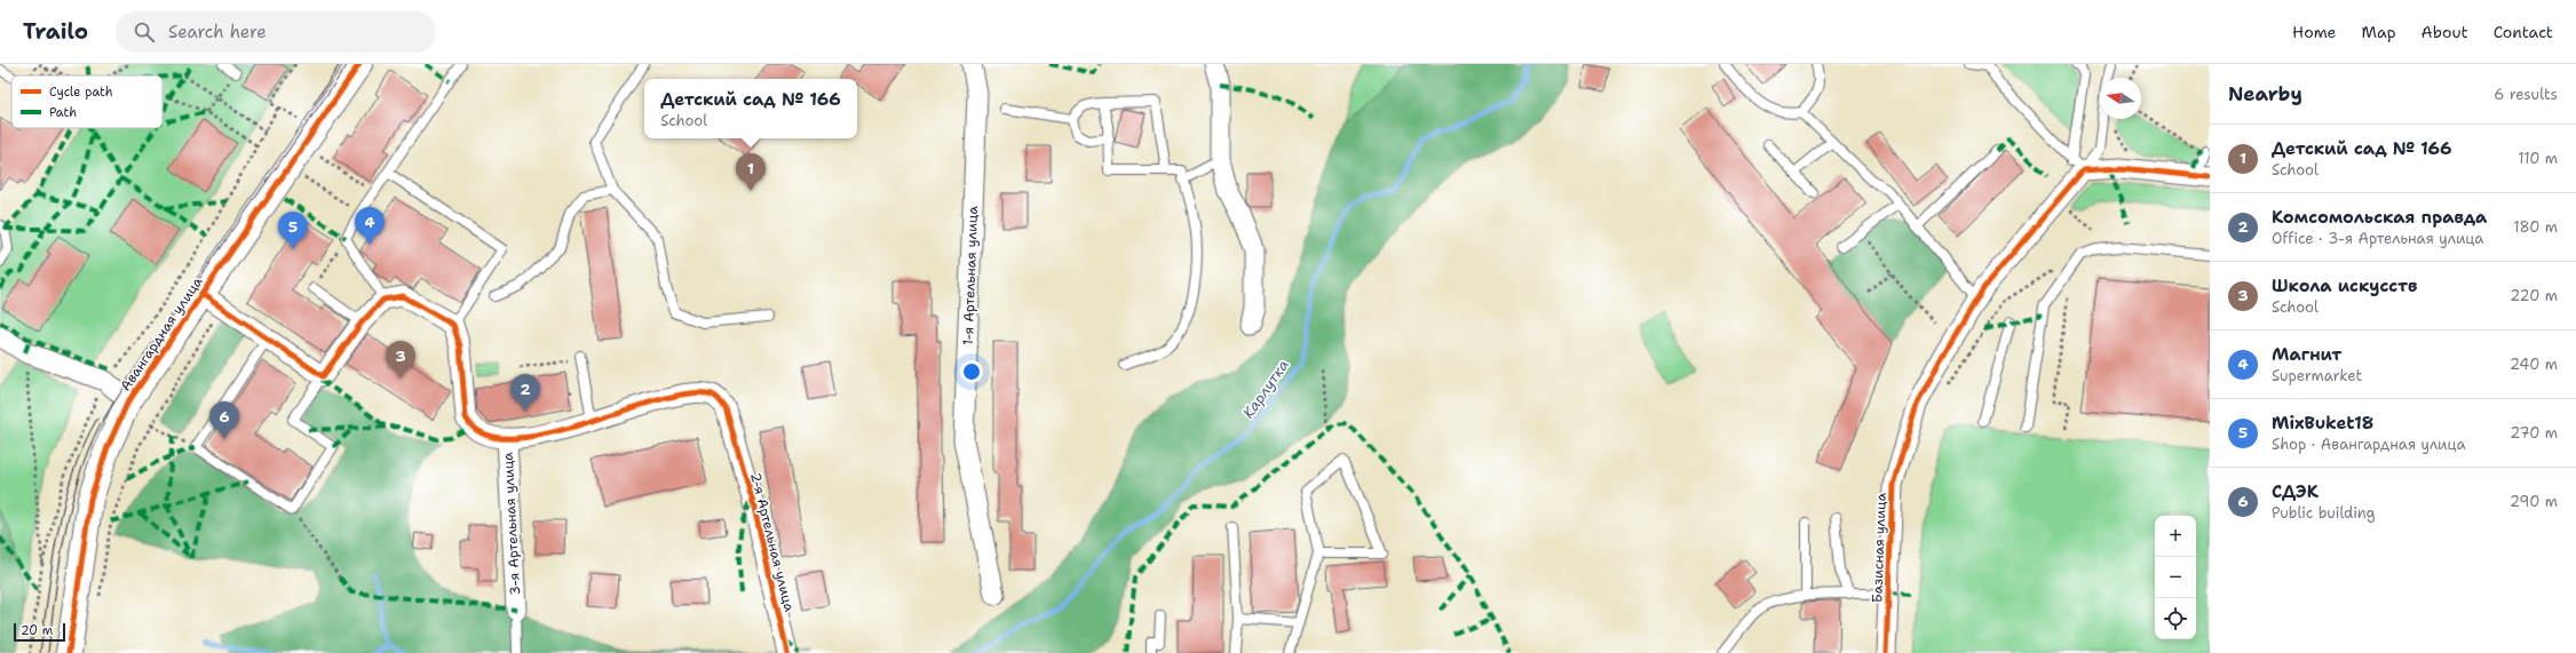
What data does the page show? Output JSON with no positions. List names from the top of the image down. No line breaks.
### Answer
{"streets":{"street":["1-я Артельная улица","Авангардная улица","3-я Артельная улица","2-я Артельная улица","Базисная улица"]},"water":["Карлутка"],"legend":["Cycle path","Path"],"scale_bar":"20 m","north":"left","page":{"header":"Trailo","search":"Search here","nav":["Home","Map","About","Contact"],"heading":["Nearby","6 results"],"popup":["Детский сад № 166","School"],"list":[{"mark":"1","name":"Детский сад № 166","note":"School","value":"110 m"},{"mark":"2","name":"Комсомольская правда","note":"Office · 3-я Артельная улица","value":"180 m"},{"mark":"3","name":"Школа искусств","note":"School","value":"220 m"},{"mark":"4","name":"Магнит","note":"Supermarket","value":"240 m"},{"mark":"5","name":"MixBuket18","note":"Shop · Авангардная улица","value":"270 m"},{"mark":"6","name":"СДЭК","note":"Public building","value":"290 m"}],"pins":["1","4","5","3","2","6"],"map_buttons":["+","−"],"scale":"20 m"}}
